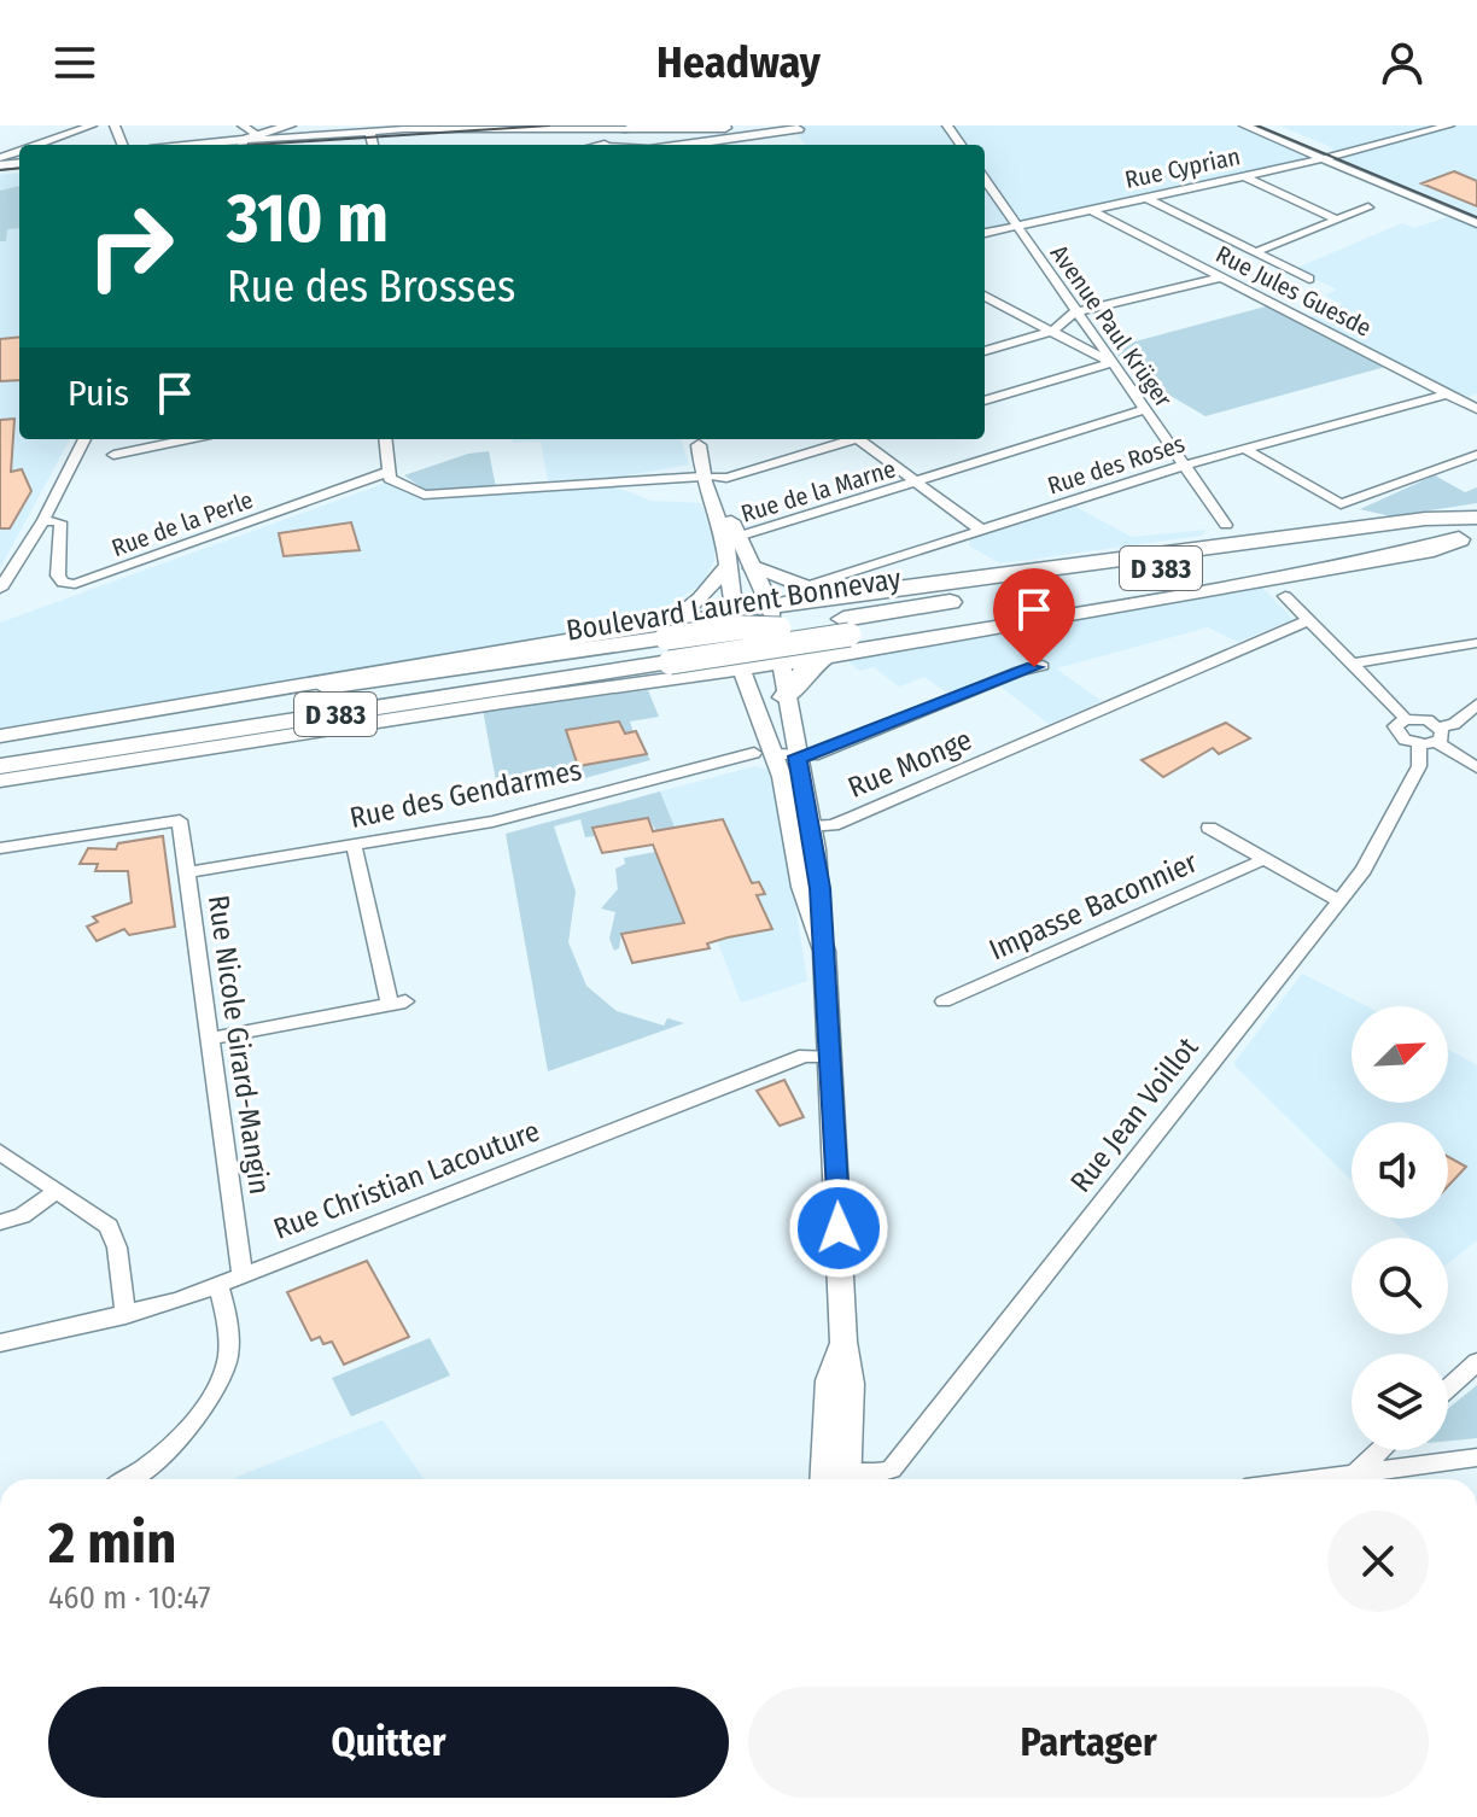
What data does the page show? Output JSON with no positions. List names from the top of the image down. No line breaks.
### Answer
{"streets":{"highway":["D 383","Boulevard Laurent Bonnevay"],"street":["Rue Cyprian","Rue Jules Guesde","Avenue Paul Krüger","Rue des Roses","Rue de la Marne","Rue de la Perle","Rue Monge","Rue des Gendarmes","Impasse Baconnier","Rue Nicole Girard-Mangin","Rue Jean Voillot","Rue Christian Lacouture"]},"crossings":[["Rue Cyprian","Rue Jules Guesde"],["Rue Cyprian","Avenue Paul Krüger"],["Rue Jules Guesde","Rue des Roses"],["Avenue Paul Krüger","Rue des Roses"],["Avenue Paul Krüger","Rue de la Marne"],["Rue des Gendarmes","Rue Nicole Girard-Mangin"],["Impasse Baconnier","Rue Jean Voillot"],["Rue Nicole Girard-Mangin","Rue Christian Lacouture"]],"north":"top right","page":{"header":"Headway","turn":["310 m","Rue des Brosses"],"then":"Puis","heading":["2 min","460 m · 10:47"],"buttons":["Quitter","Partager"]}}
